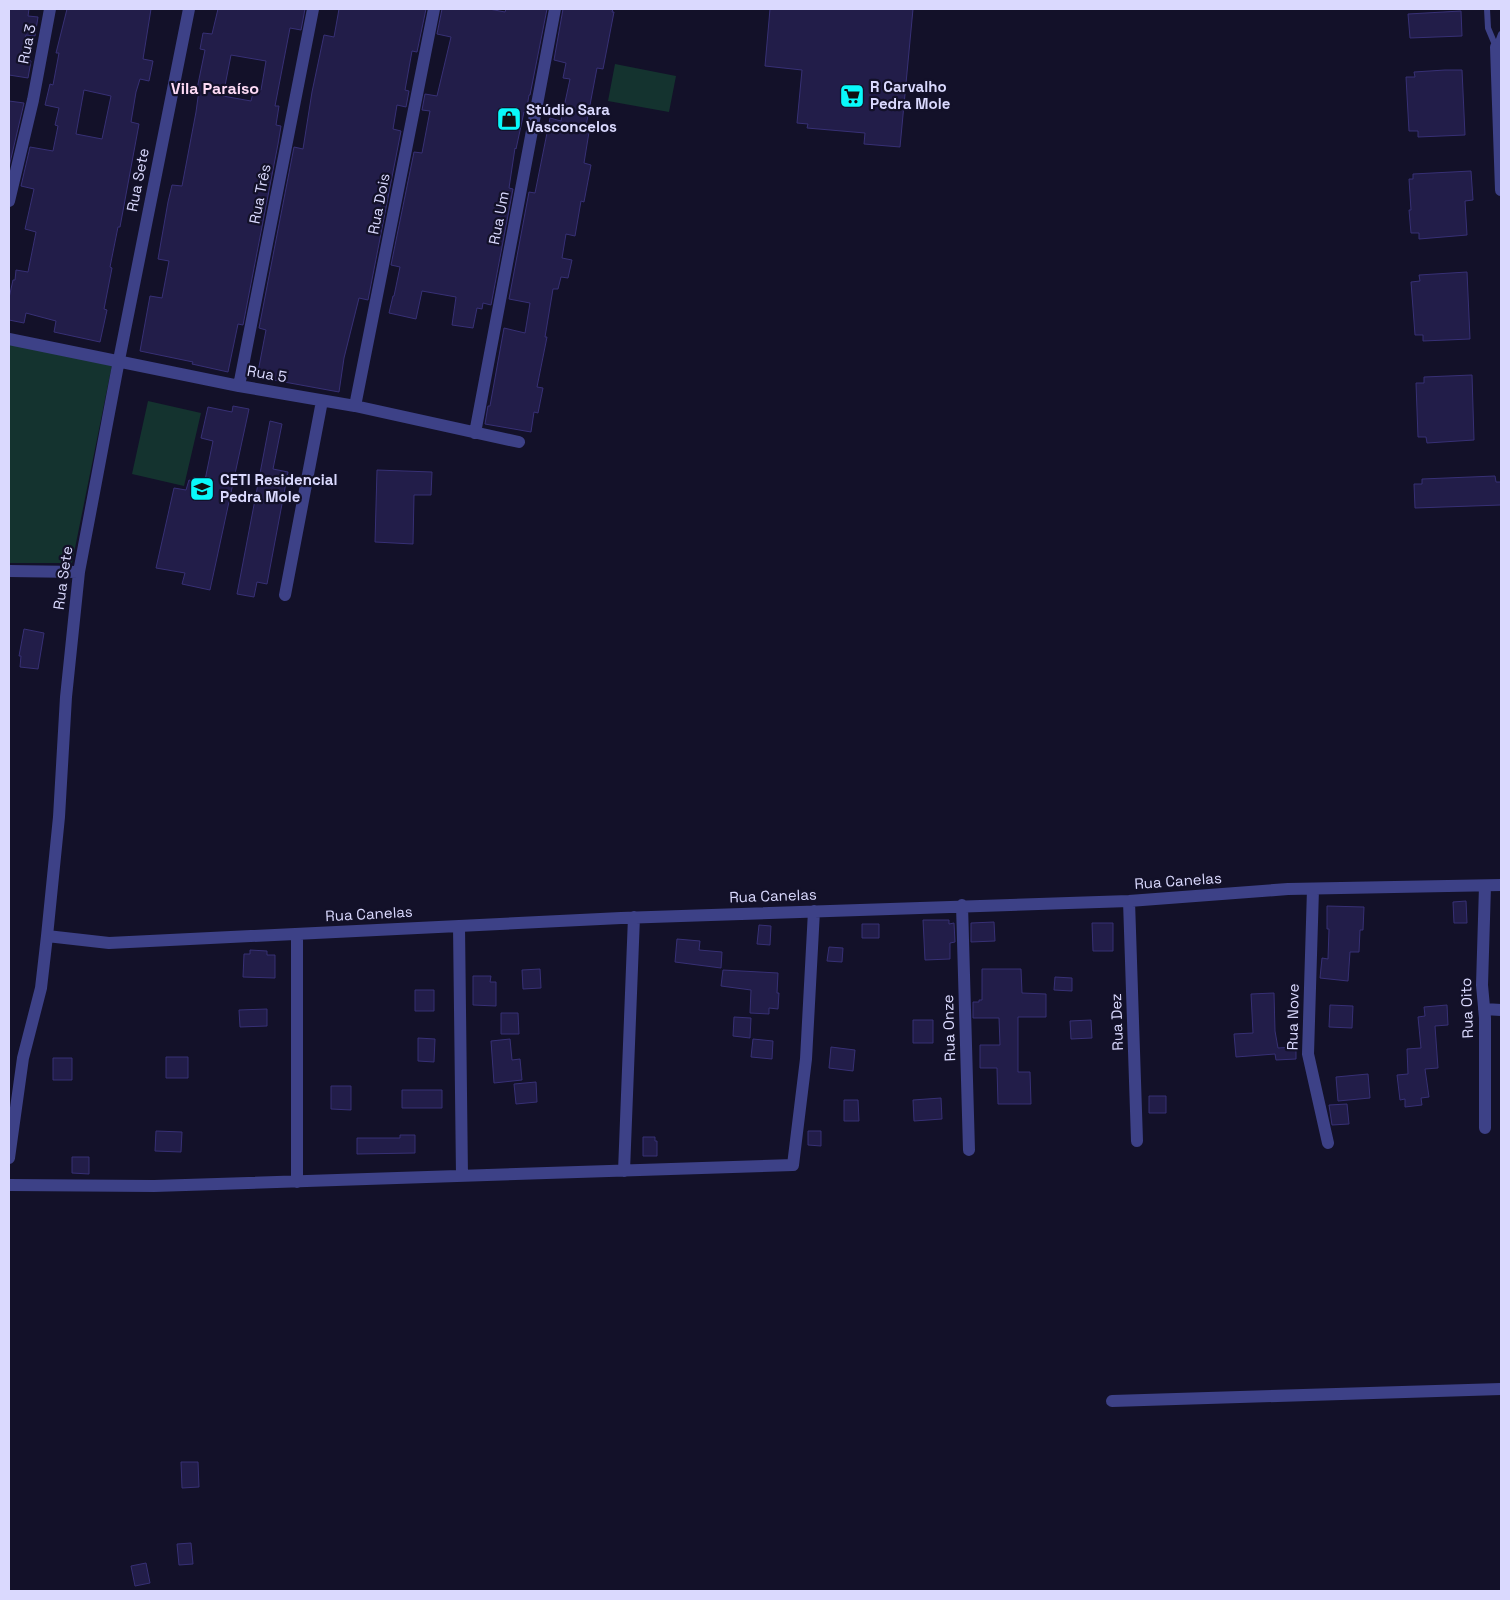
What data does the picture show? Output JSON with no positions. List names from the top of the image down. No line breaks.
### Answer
{"streets":{"street":["Rua 3","Rua Sete","Rua Três","Rua Dois","Rua Um","Rua 5","Rua Canelas","Rua Oito","Rua Nove","Rua Dez","Rua Onze"]},"crossings":[["Rua Sete","Rua 5"],["Rua Sete","Rua Canelas"],["Rua Três","Rua 5"],["Rua Dois","Rua 5"],["Rua Um","Rua 5"],["Rua Canelas","Rua Oito"],["Rua Canelas","Rua Nove"],["Rua Canelas","Rua Dez"],["Rua Canelas","Rua Onze"]],"districts":["Vila Paraíso"],"places":{"supermarket":["R Carvalho Pedra Mole"],"shop":["Stúdio Sara Vasconcelos"],"school or university":["CETI Residencial Pedra Mole"]}}
